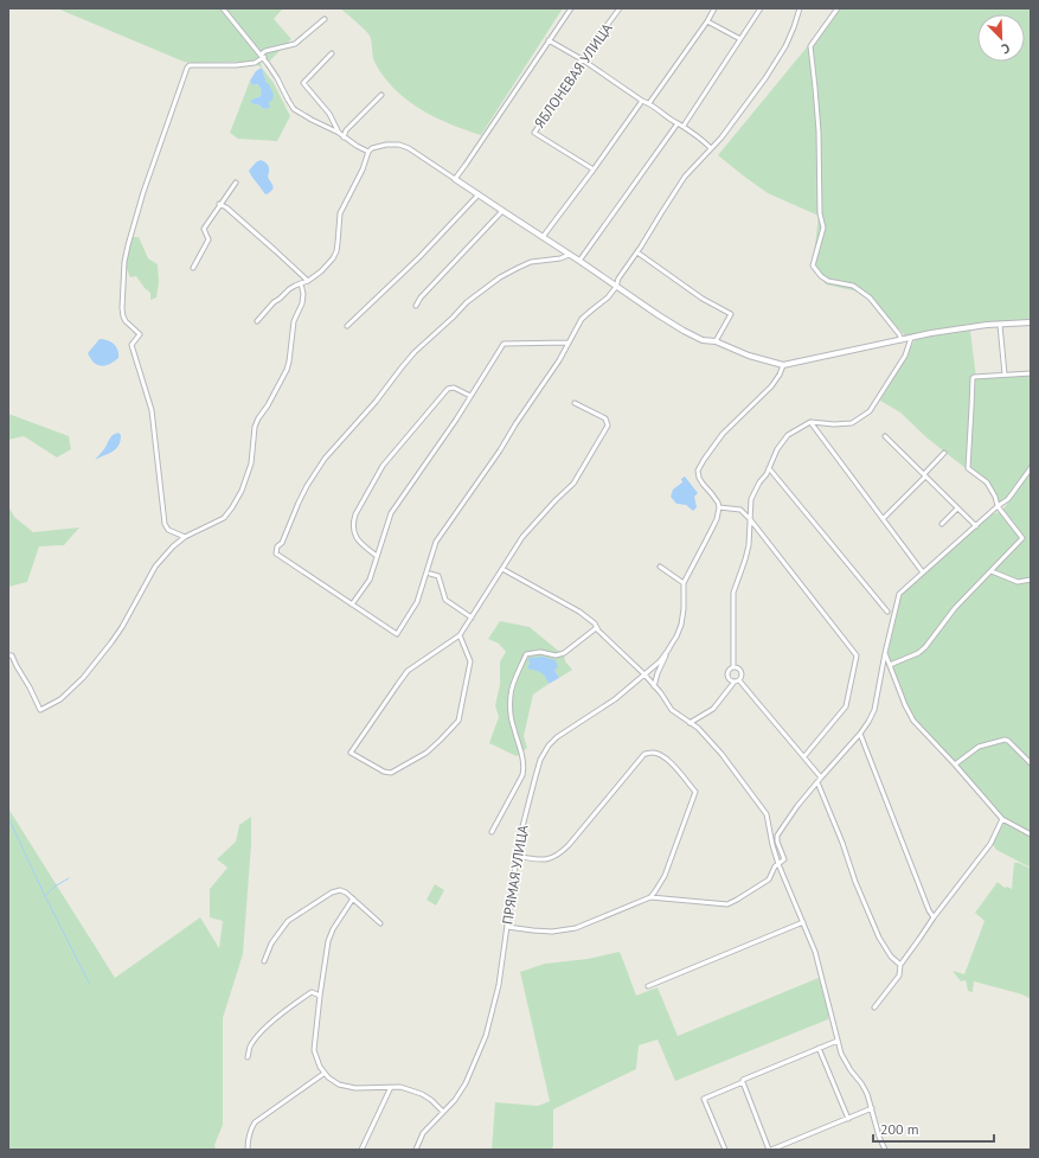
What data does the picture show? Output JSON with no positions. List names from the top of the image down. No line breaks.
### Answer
{"streets":{"street":["ЯБЛОНЕВАЯ УЛИЦА","ПРЯМАЯ УЛИЦА"]},"scale_bar":"200 m","north":"bottom right"}
